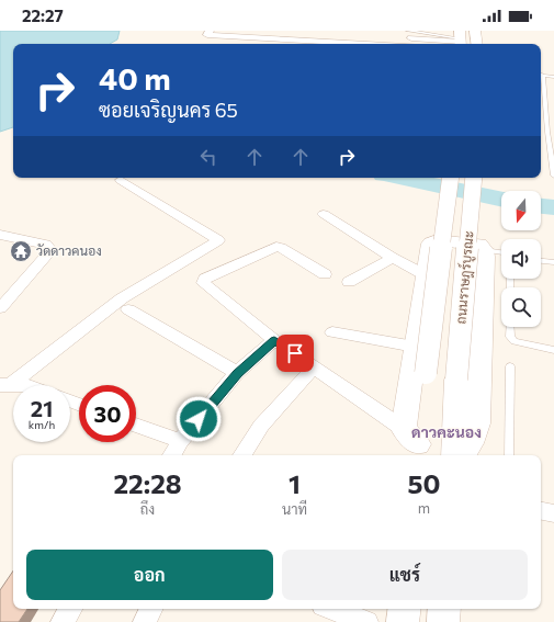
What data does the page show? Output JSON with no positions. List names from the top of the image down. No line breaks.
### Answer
{"streets":{"main road":["ถนนราษฎร์บูรณะ"]},"districts":["ดาวคะนอง"],"places":{"temple":["วัดดาวคนอง"]},"north":"bottom","page":{"status":"22:27","turn":["40 m","ซอยเจริญนคร 65"],"speed":"21 km/h","limit":"30","eta":["22:28","ถึง","1","นาที","50","m"],"buttons":["ออก","แชร์"]}}
